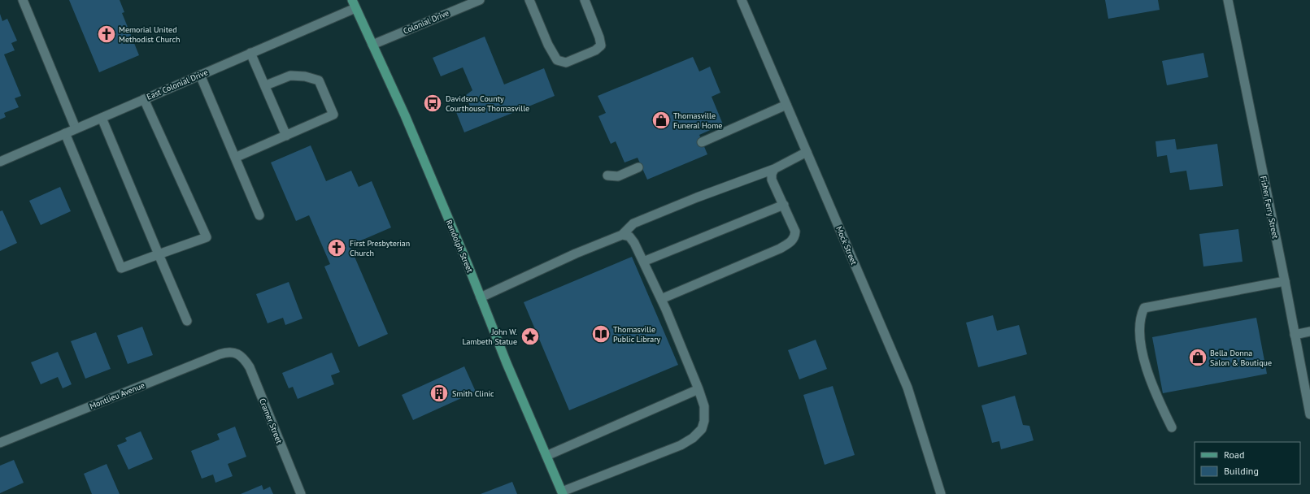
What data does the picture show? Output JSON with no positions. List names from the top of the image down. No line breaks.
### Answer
{"streets":{"main road":["Randolph Street"],"street":["Colonial Drive","East Colonial Drive","Fisher Ferry Street","Mock Street","Montlieu Avenue","Cramer Street"]},"crossings":[["Colonial Drive","Randolph Street"],["East Colonial Drive","Randolph Street"],["Montlieu Avenue","Cramer Street"]],"places":{"church":["Memorial United Methodist Church","First Presbyterian Church"],"bus stop":["Davidson County Courthouse Thomasville"],"shop":["Thomasville Funeral Home","Bella Donna Salon & Boutique"],"library":["Thomasville Public Library"],"place":["John W. Lambeth Statue"],"building":["Smith Clinic"]},"legend":["Road","Building"]}
